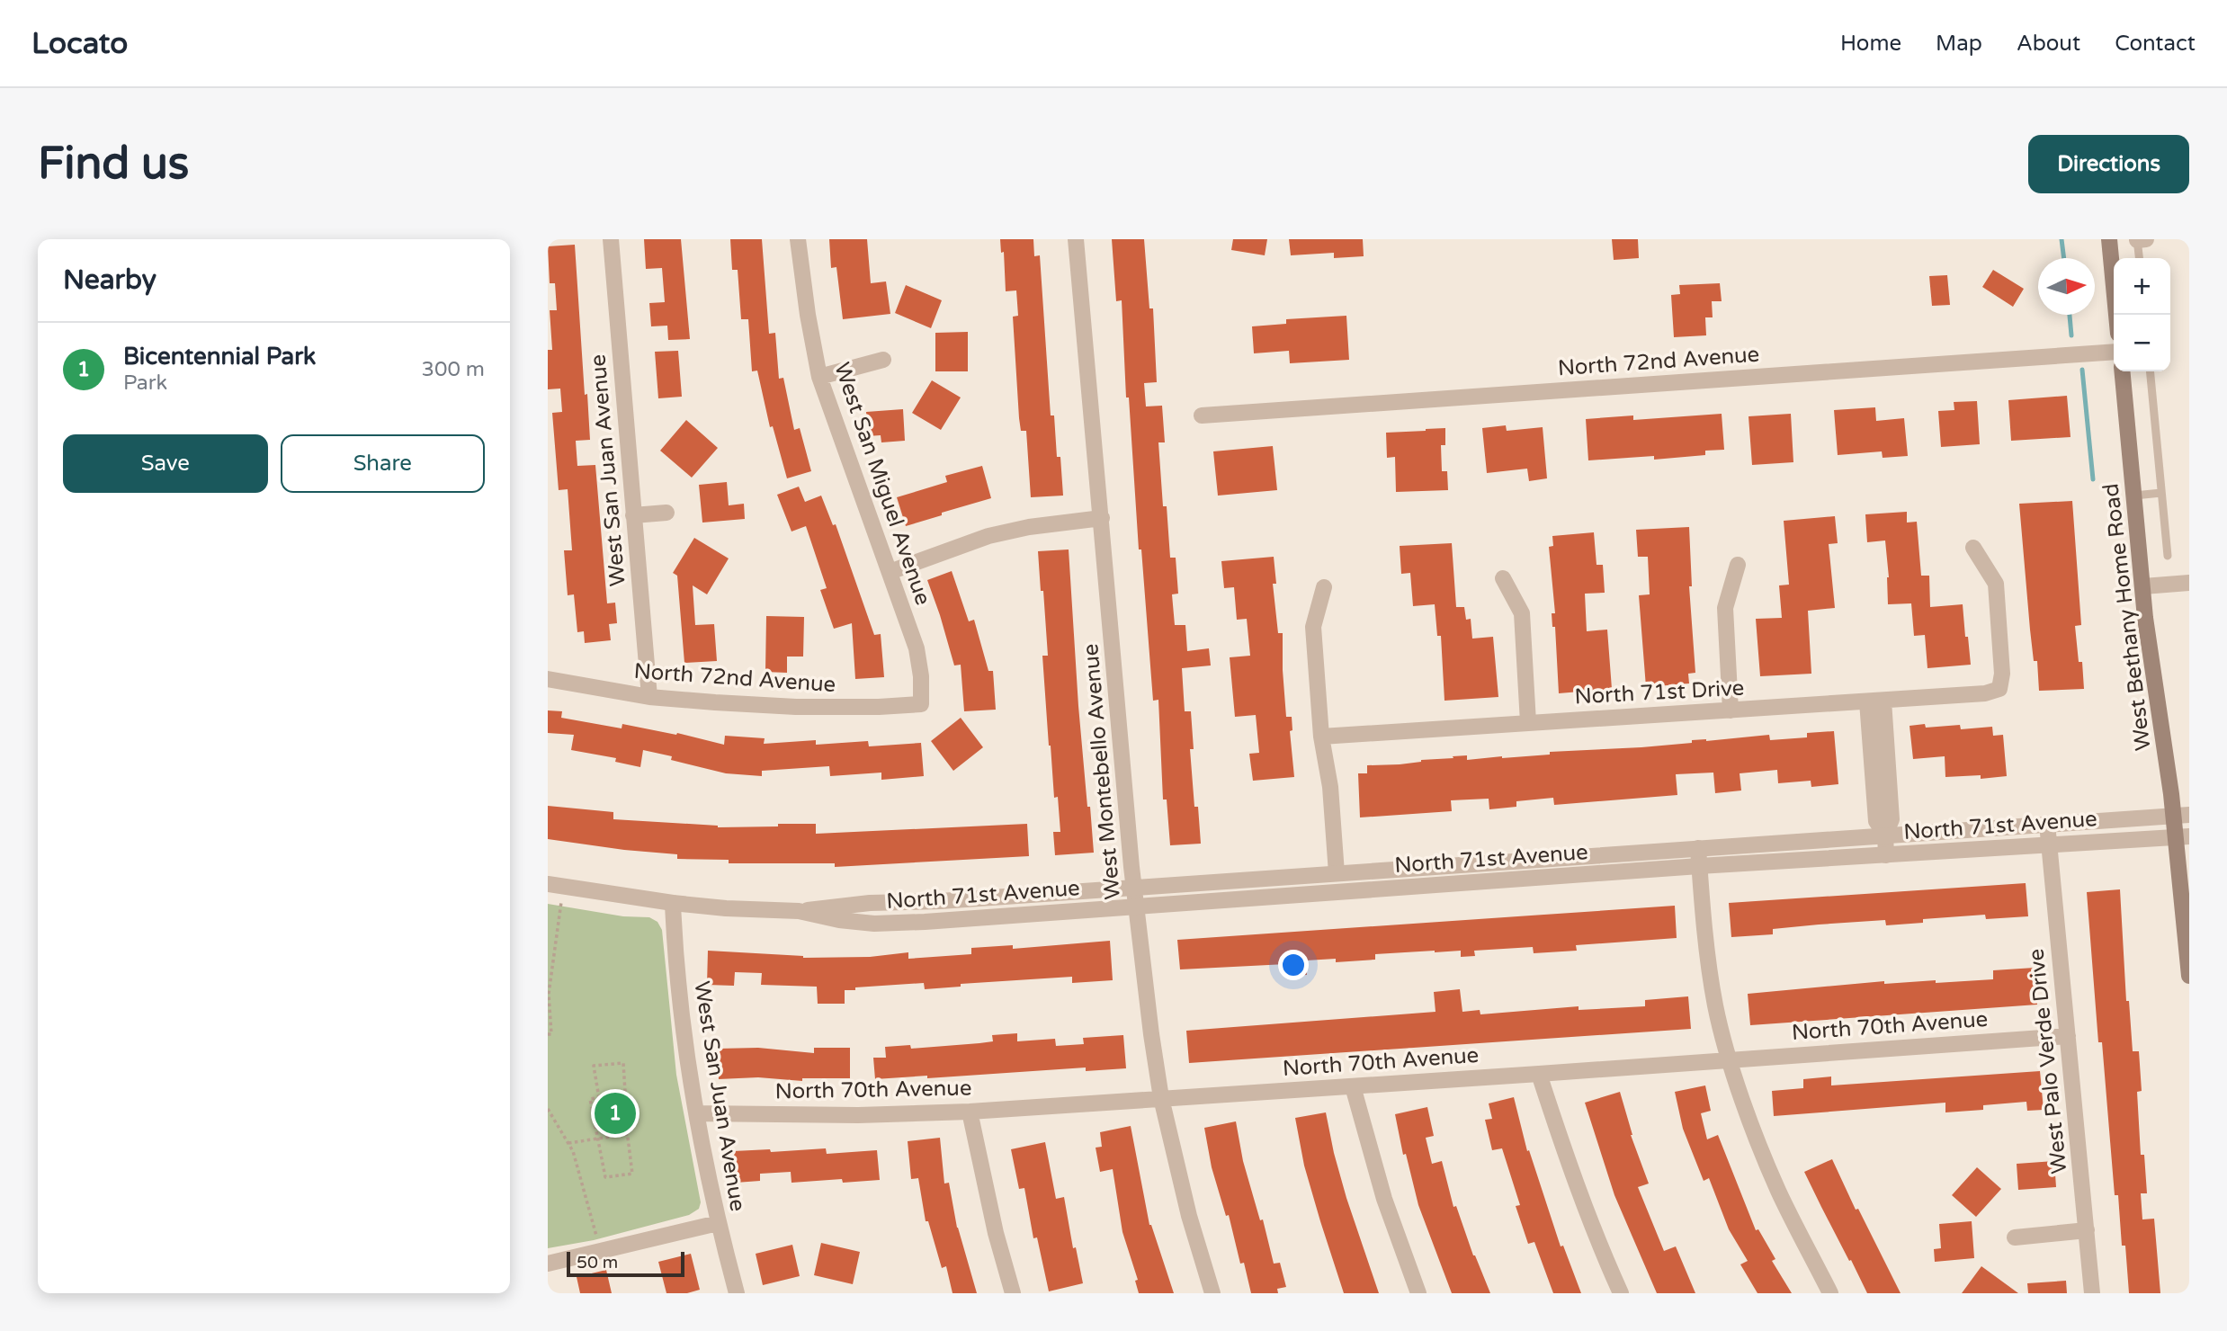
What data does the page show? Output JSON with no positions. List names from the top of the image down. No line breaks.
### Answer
{"streets":{"main road":["West Bethany Home Road"],"street":["North 72nd Avenue","West San Juan Avenue","West San Miguel Avenue","North 71st Drive","West Montebello Avenue","North 71st Avenue","North 70th Avenue","West Palo Verde Drive"]},"crossings":[["North 72nd Avenue","West San Juan Avenue"],["North 72nd Avenue","West San Miguel Avenue"],["West San Juan Avenue","North 71st Avenue"],["West San Juan Avenue","North 70th Avenue"],["West Bethany Home Road","North 71st Avenue"],["West Montebello Avenue","North 71st Avenue"],["West Montebello Avenue","North 70th Avenue"],["North 71st Avenue","West Palo Verde Drive"],["North 70th Avenue","West Palo Verde Drive"]],"scale_bar":"50 m","north":"right","page":{"header":"Locato","nav":["Home","Map","About","Contact"],"buttons":["Directions",["Save","Share"]],"title":"Find us","heading":"Nearby","map_buttons":["+","−"],"list":[{"mark":"1","name":"Bicentennial Park","note":"Park","value":"300 m"}],"pins":"1","scale":"50 m"}}
